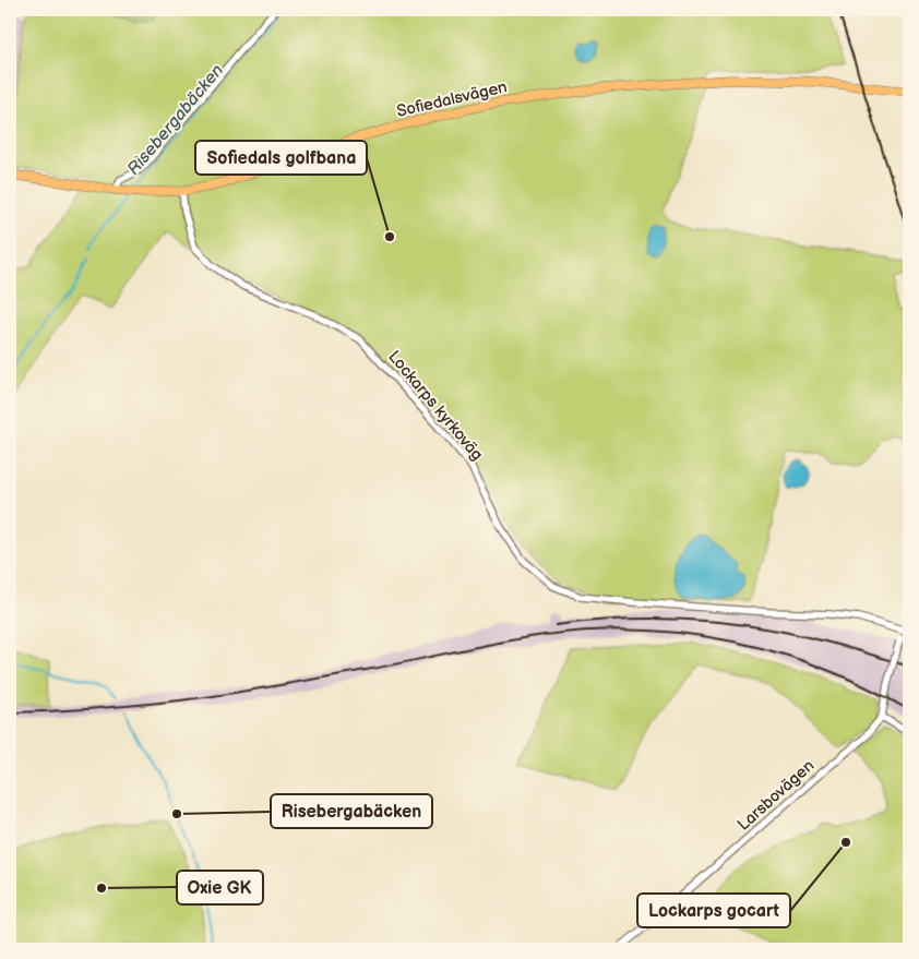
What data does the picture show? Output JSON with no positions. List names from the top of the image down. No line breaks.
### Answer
{"streets":{"main road":["Sofiedalsvägen"],"street":["Lockarps kyrkoväg","Larsbovägen"]},"crossings":[["Sofiedalsvägen","Lockarps kyrkoväg"]],"water":["Risebergabäcken"],"places":["Sofiedals golfbana","Risebergabäcken","Lockarps gocart","Oxie GK"]}
